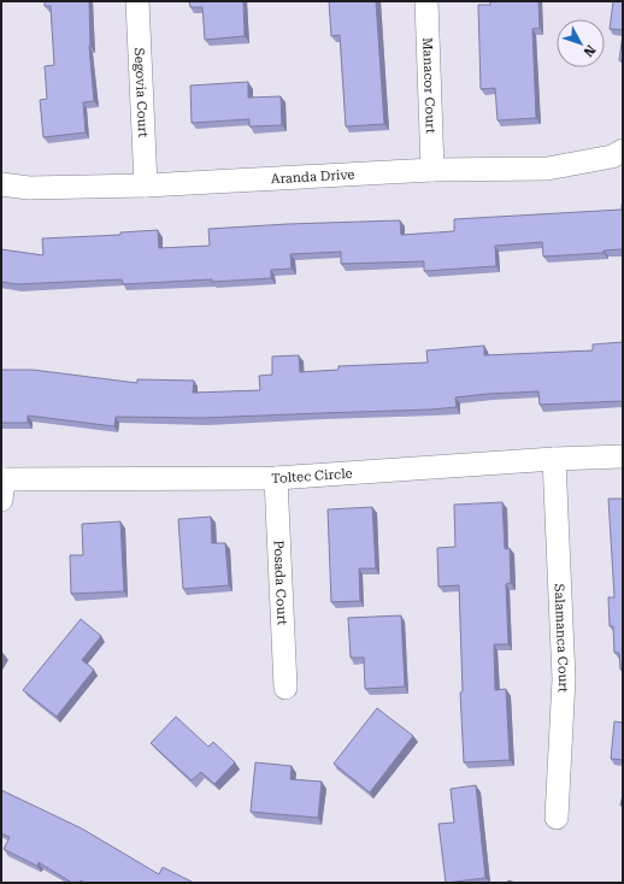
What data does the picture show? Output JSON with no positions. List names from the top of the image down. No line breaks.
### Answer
{"streets":{"street":["Manacor Court","Segovia Court","Aranda Drive","Toltec Circle","Posada Court","Salamanca Court"]},"crossings":[["Manacor Court","Aranda Drive"],["Segovia Court","Aranda Drive"],["Toltec Circle","Posada Court"],["Toltec Circle","Salamanca Court"]],"north":"bottom right"}
